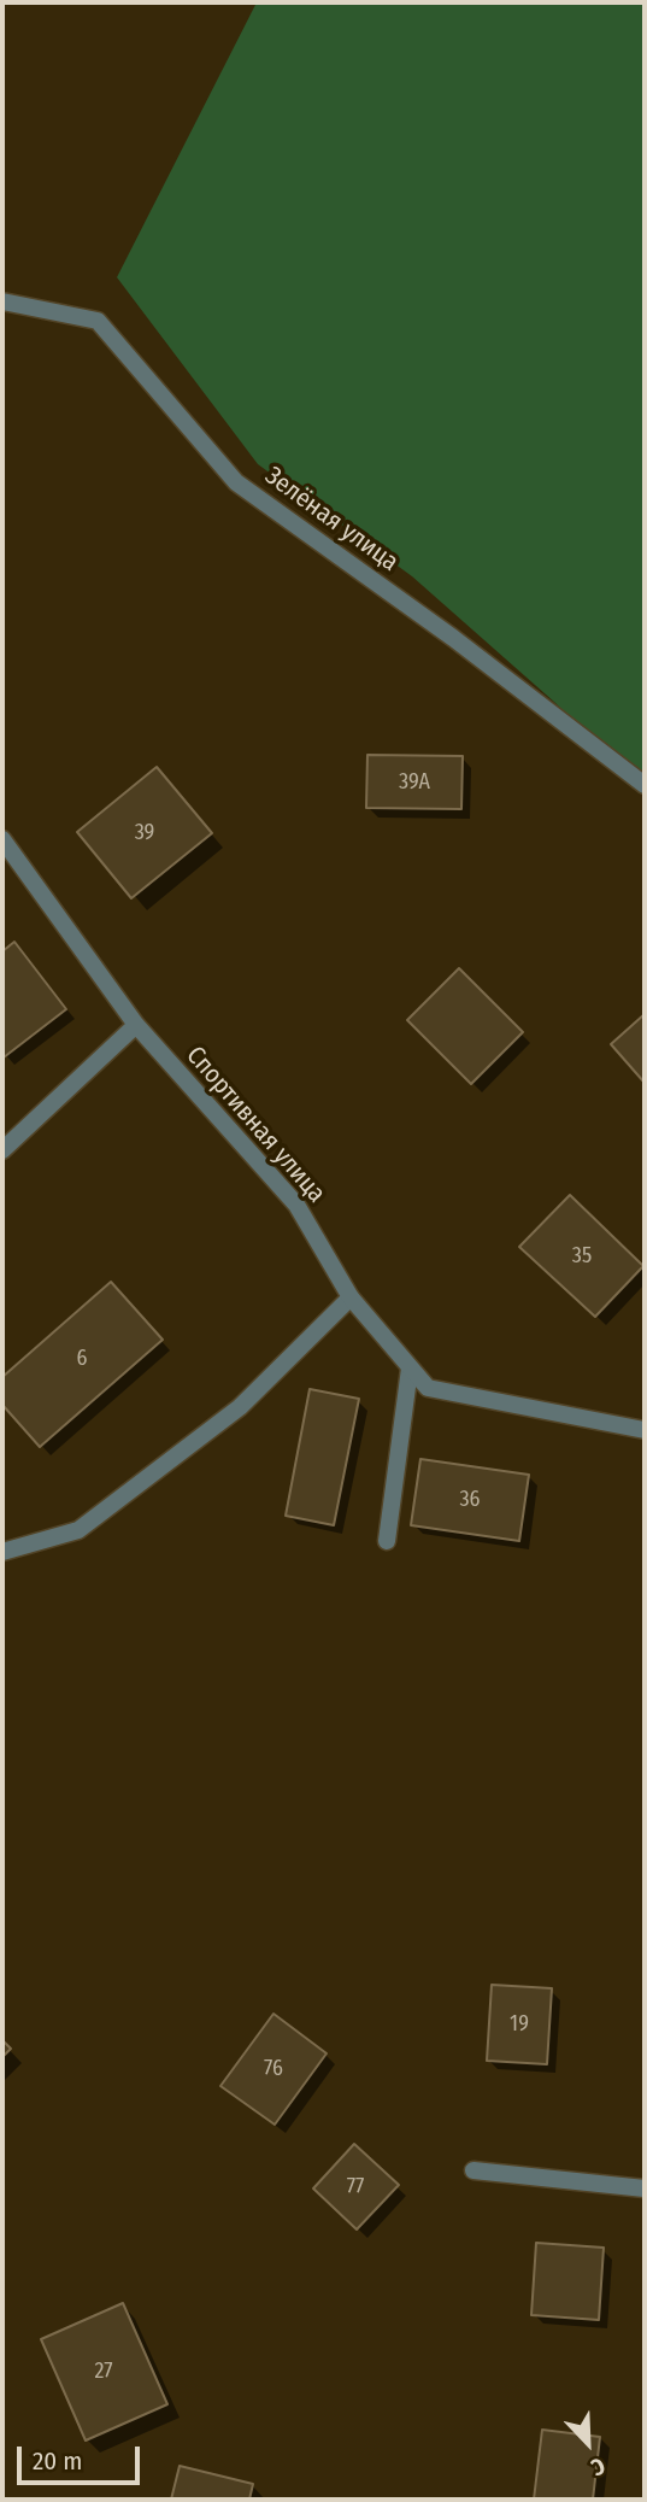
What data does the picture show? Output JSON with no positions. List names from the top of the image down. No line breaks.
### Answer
{"streets":{"street":["Зелёная улица","Спортивная улица"]},"house_numbers":["39А","39","35","6","36","19","76","77","27"],"scale_bar":"20 m","north":"bottom right"}
